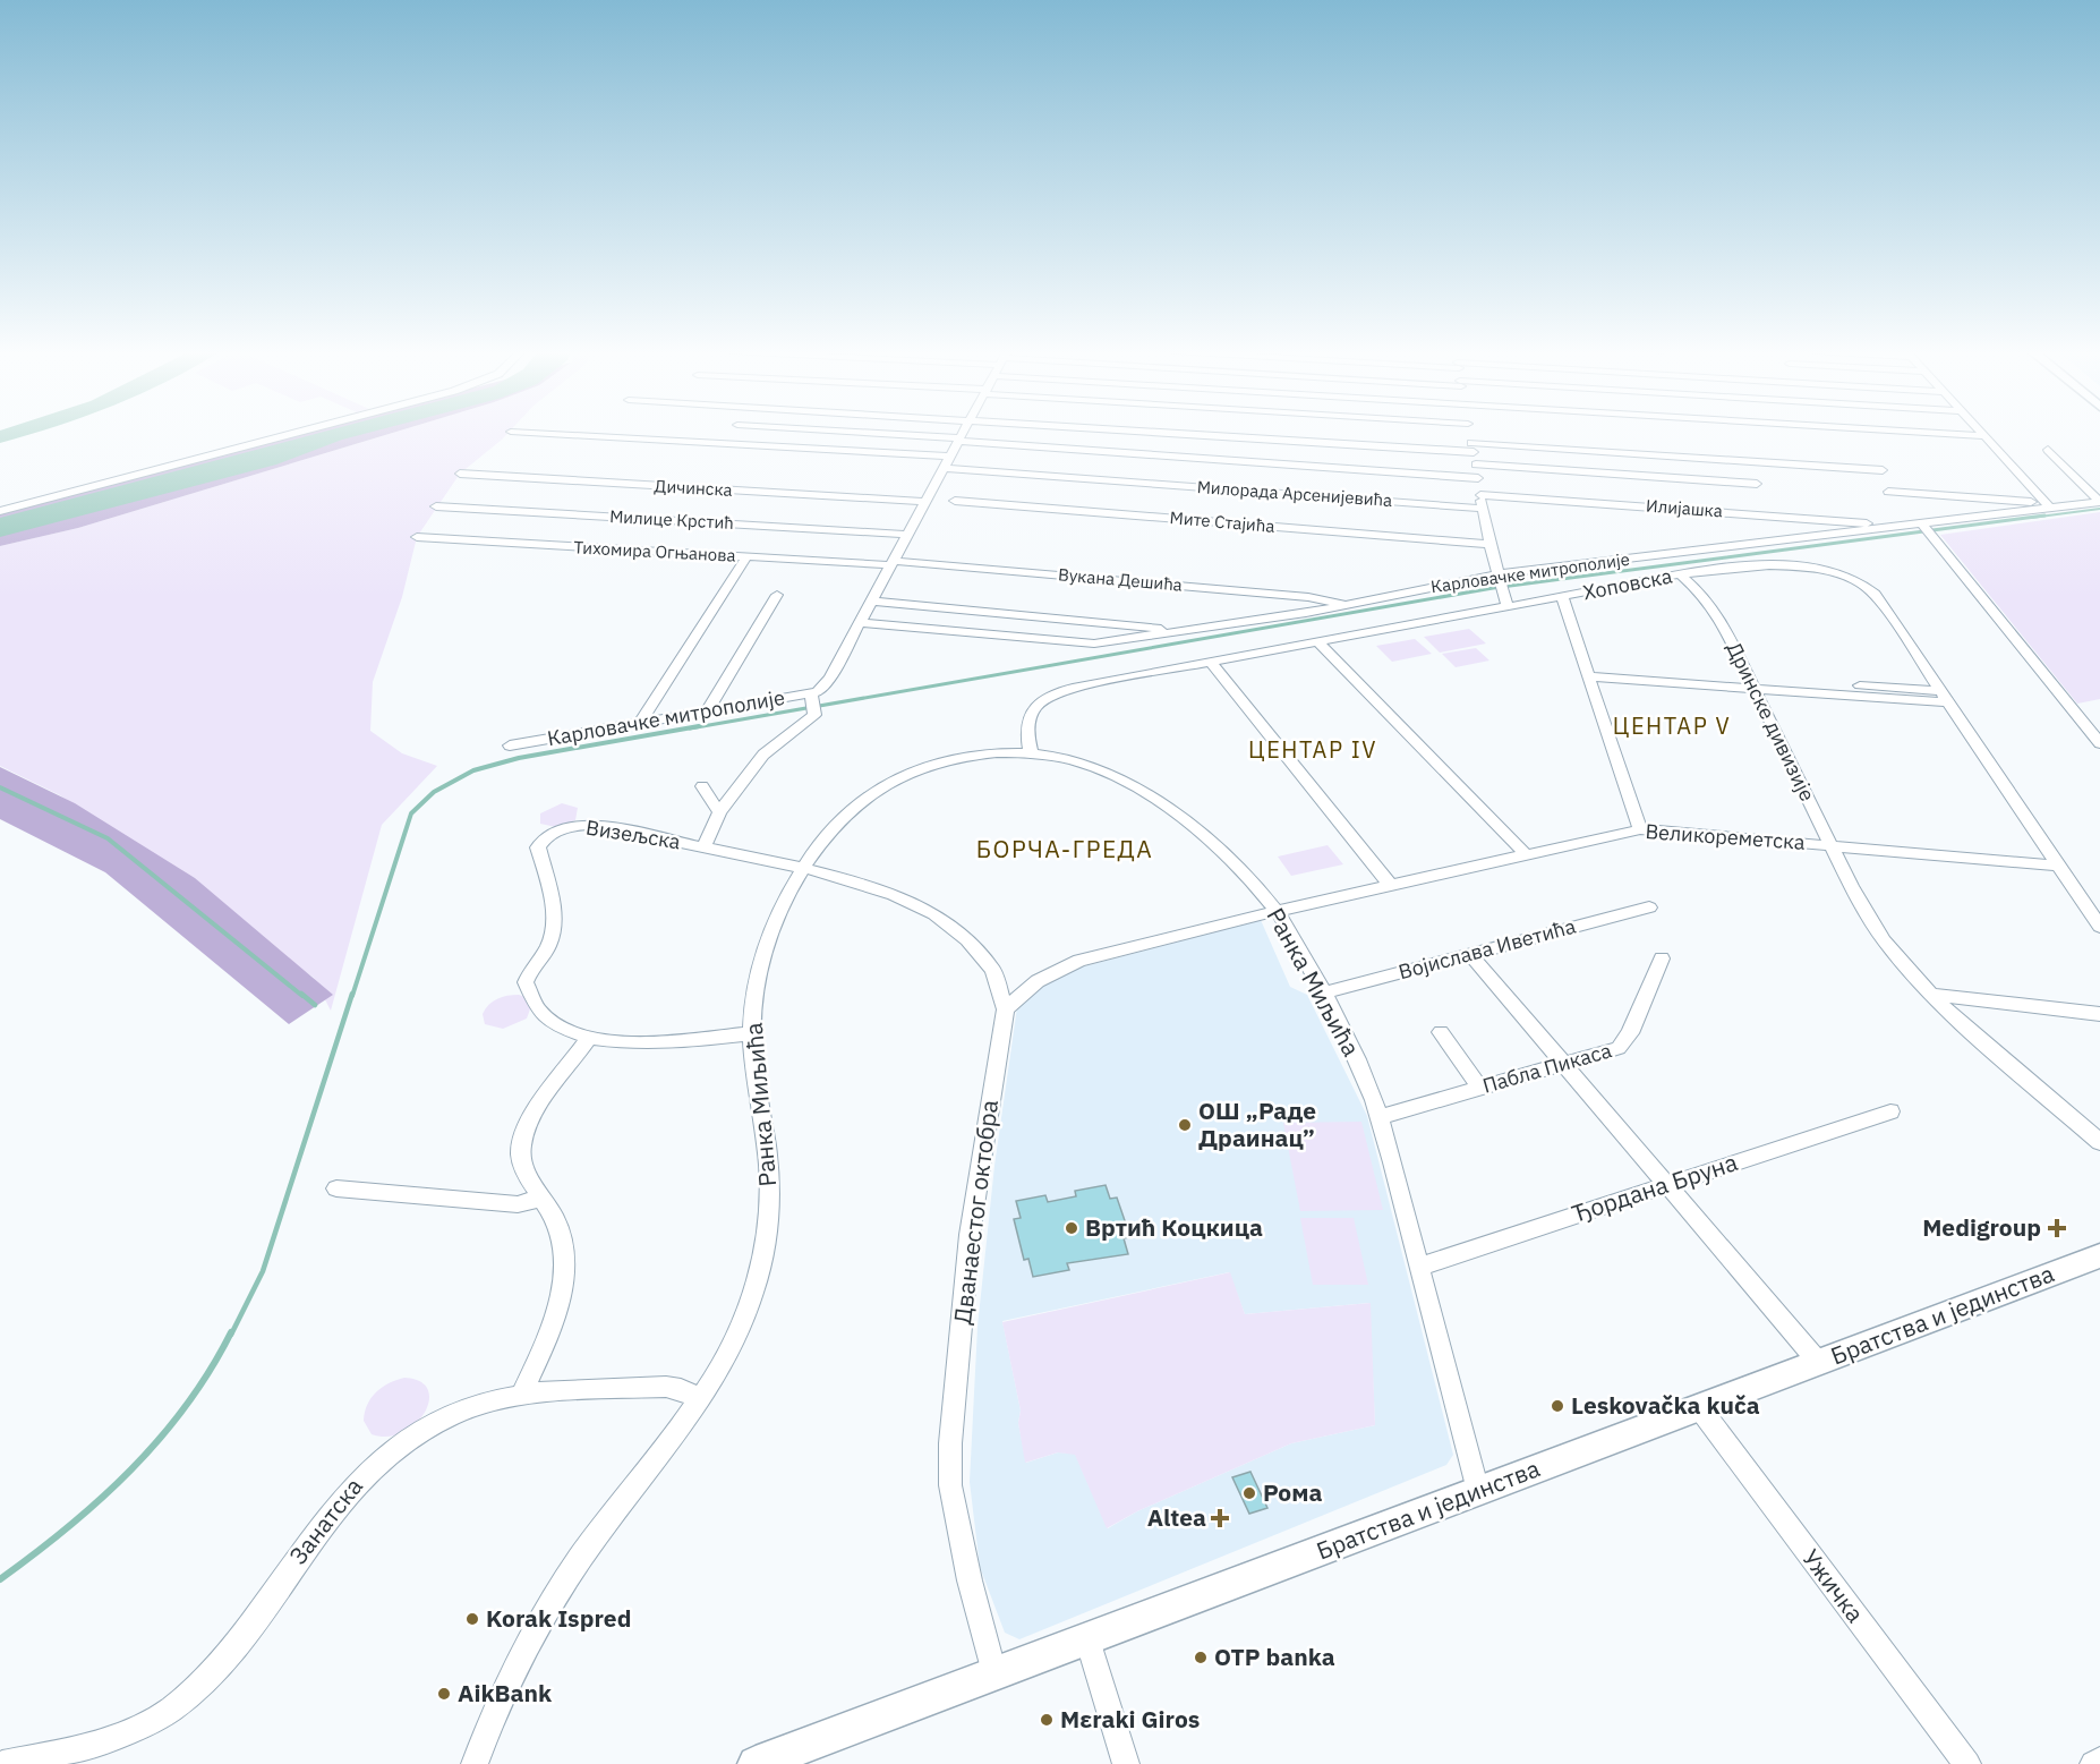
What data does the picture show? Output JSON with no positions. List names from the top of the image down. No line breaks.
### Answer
{"streets":{"street":["Дичинска","Милорада Арсенијевића","Илијашка","Милице Крстић","Мите Стајића","Тихомира Огњанова","Карловачке митрополије","Вукана Дешића","Хоповска","Дринске дивизије","Визељска","Великореметска","Војислава Иветића","Ранка Миљића","Пабла Пикаса","Ђордана Бруна","Дванаестог октобра","Братства и јединства","Занатска","Ужичка"]},"crossings":[["Илијашка","Карловачке митрополије"],["Тихомира Огњанова","Вукана Дешића"],["Карловачке митрополије","Вукана Дешића"],["Хоповска","Дринске дивизије"],["Хоповска","Великореметска"],["Хоповска","Ранка Миљића"],["Дринске дивизије","Великореметска"],["Визељска","Ранка Миљића"],["Визељска","Дванаестог октобра"],["Великореметска","Ранка Миљића"],["Великореметска","Дванаестог октобра"],["Војислава Иветића","Ранка Миљића"],["Ранка Миљића","Пабла Пикаса"],["Ранка Миљића","Ђордана Бруна"],["Ранка Миљића","Дванаестог октобра"],["Ранка Миљића","Братства и јединства"],["Ранка Миљића","Занатска"],["Дванаестог октобра","Братства и јединства"],["Братства и јединства","Ужичка"]],"districts":["ЦЕНТАР V","ЦЕНТАР IV","БОРЧА-ГРЕДА"],"places":{"other":["ОШ „Раде Драинац”","Вртић Коцкица","Leskovačka kuča","Рома","Korak Ispred","OTP banka","AikBank","Mεraki Giros"],"health":["Medigroup","Altea"]}}
